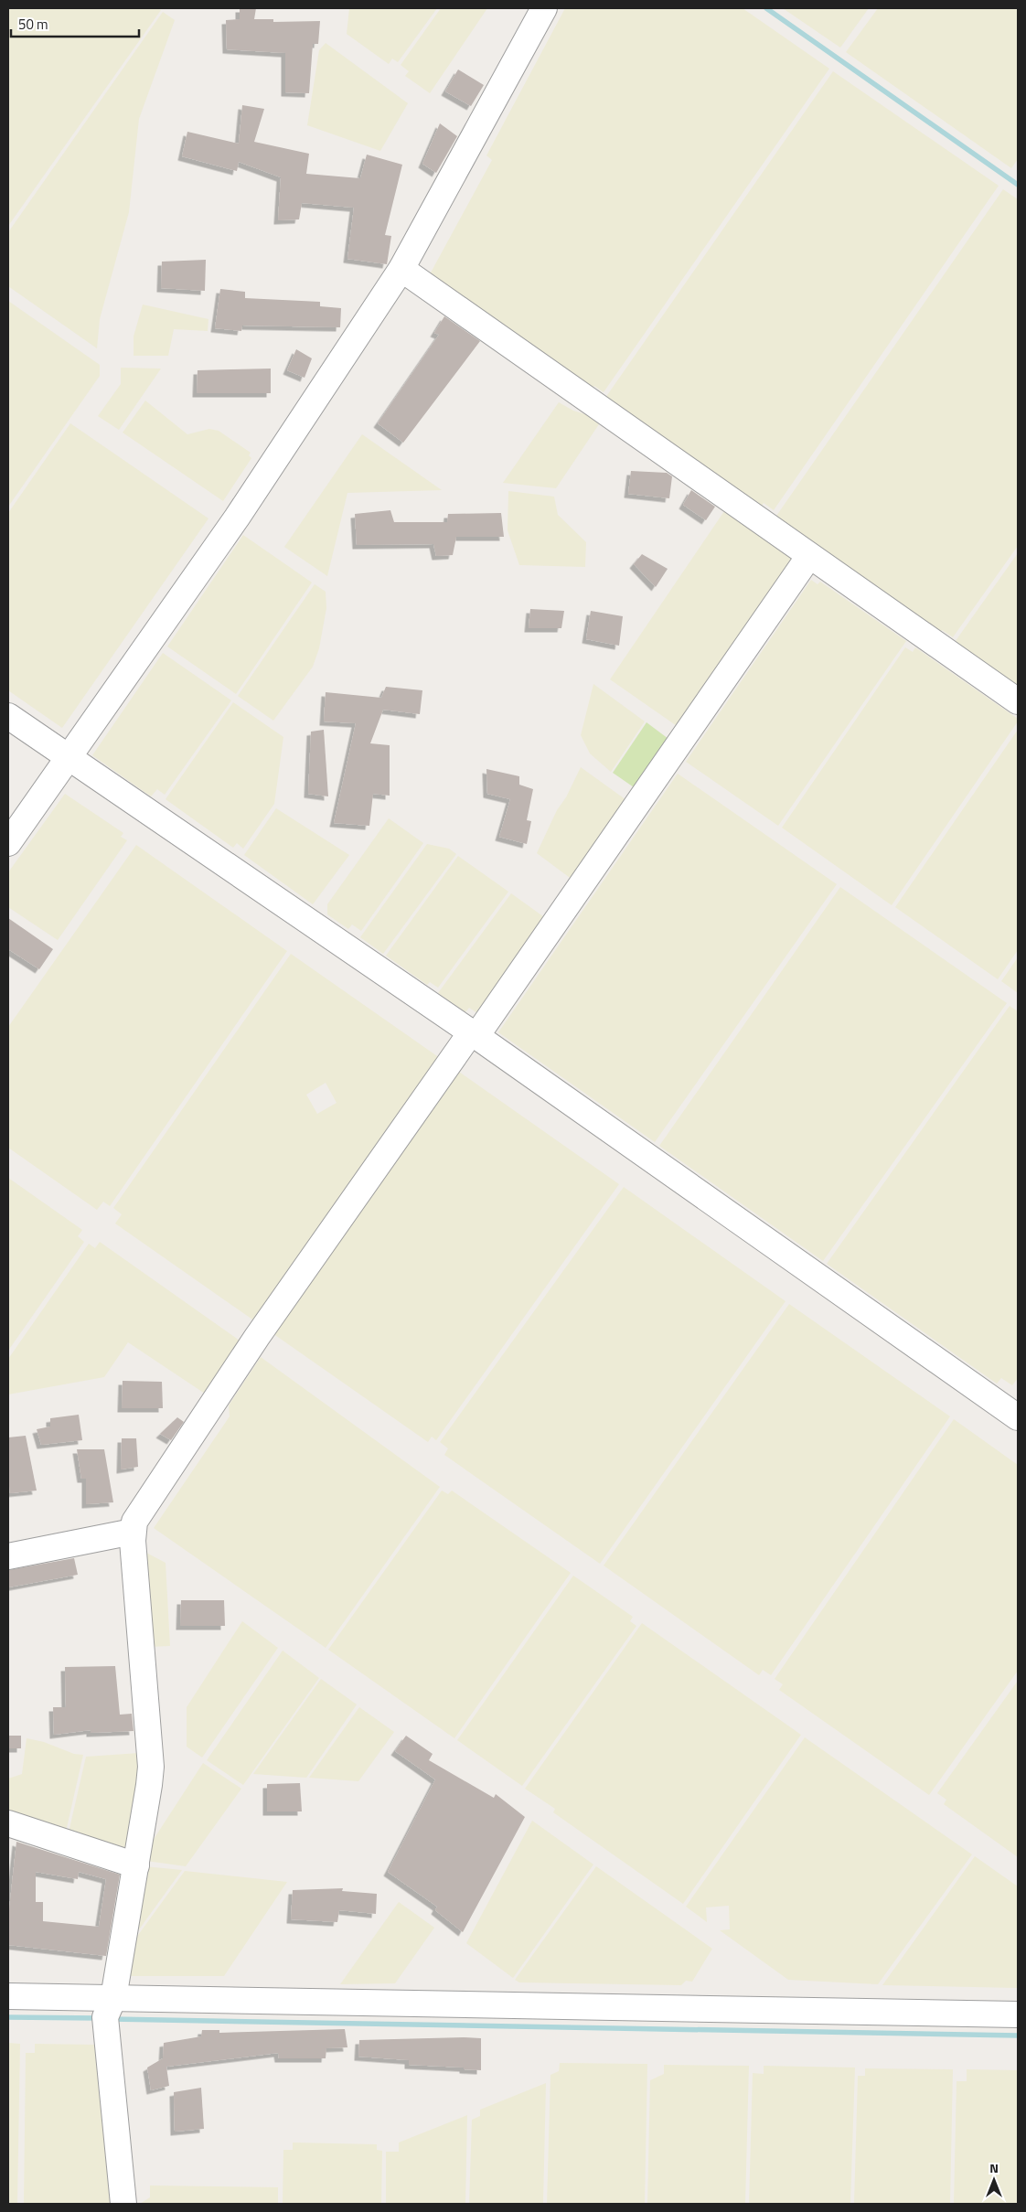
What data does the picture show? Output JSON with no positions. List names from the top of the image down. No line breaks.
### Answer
{"scale_bar":"50 m","north":"top"}
